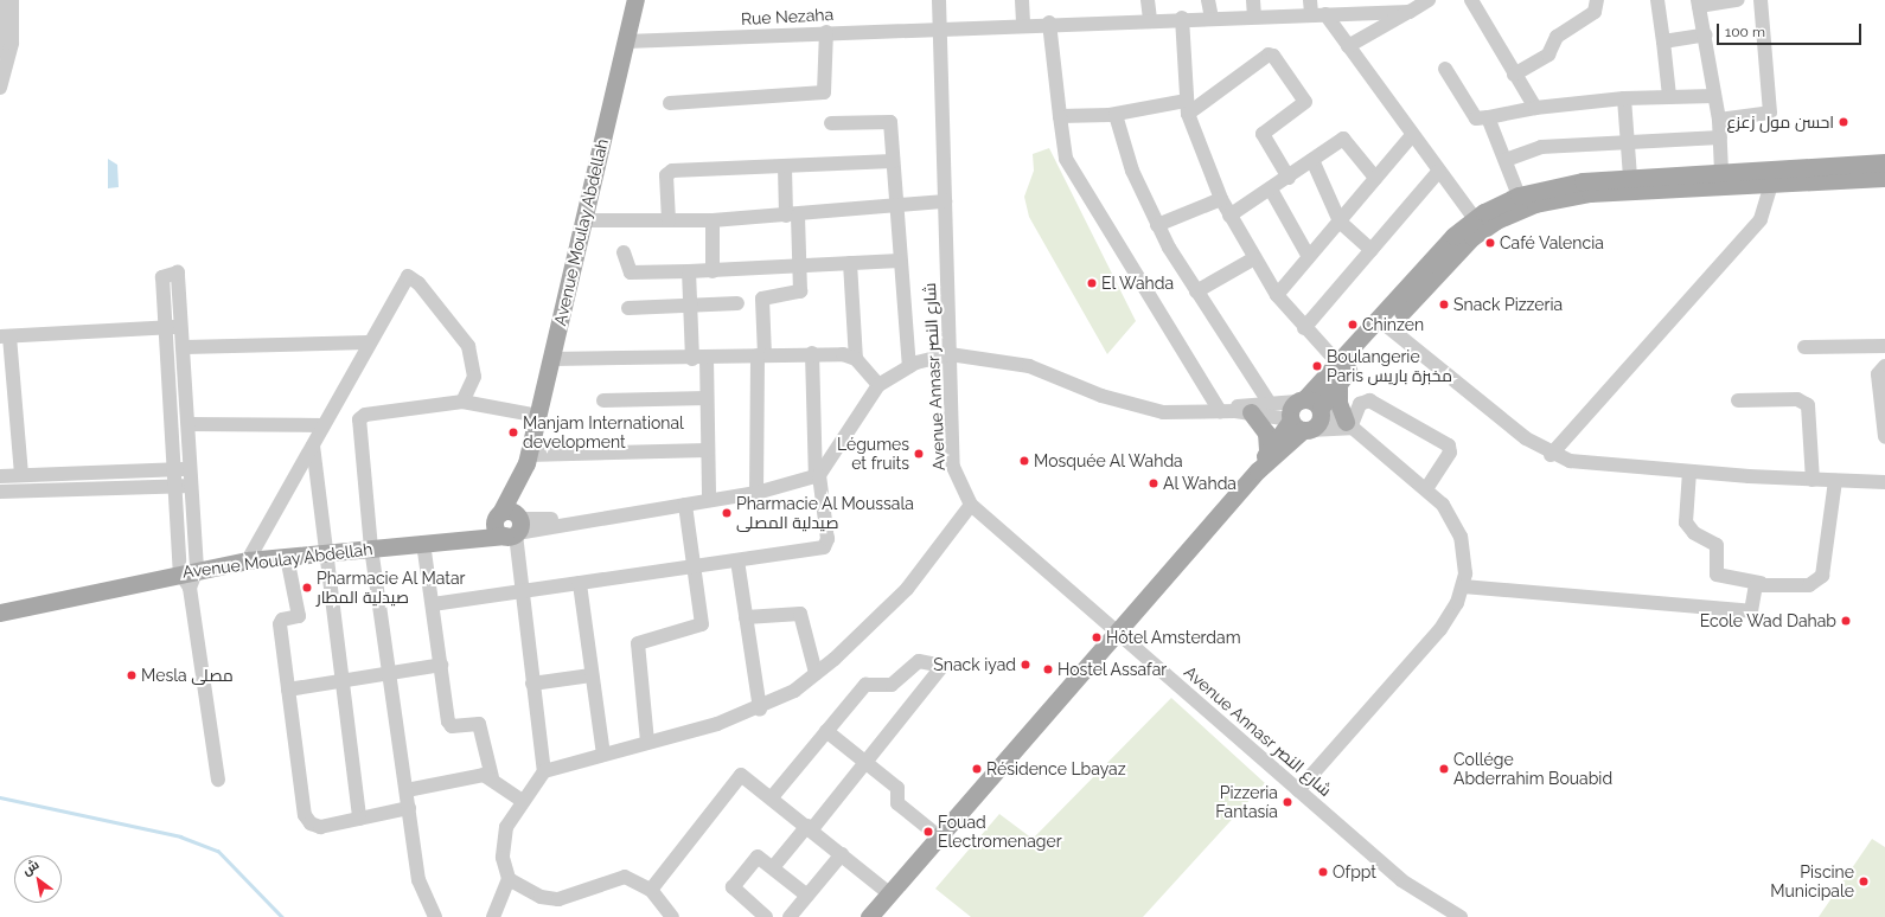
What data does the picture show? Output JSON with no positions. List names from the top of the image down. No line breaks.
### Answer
{"streets":{"main road":["Avenue Moulay Abdellah"],"street":["Rue Nezaha","Avenue Annasr شارع النصر"]},"crossings":[["Rue Nezaha","Avenue Moulay Abdellah"],["Rue Nezaha","Avenue Annasr شارع النصر"]],"places":["احسن مول زعزع","Café Valencia","El Wahda","Snack Pizzeria","Chinzen","Boulangerie Paris مخبزة باريس","Manjam International development","Légumes et fruits","Mosquée Al Wahda","Al Wahda","Pharmacie Al Moussala صيدلية المصلى","Pharmacie Al Matar صيدلية المطار","Ecole Wad Dahab","Hôtel Amsterdam","Snack iyad","Hostel Assafar","Mesla مصلى","Résidence Lbayaz","Collége Abderrahim Bouabid","Pizzeria Fantasía","Fouad Electromenager","Ofppt","Piscine Municipale"],"scale_bar":"100 m","north":"top left"}
